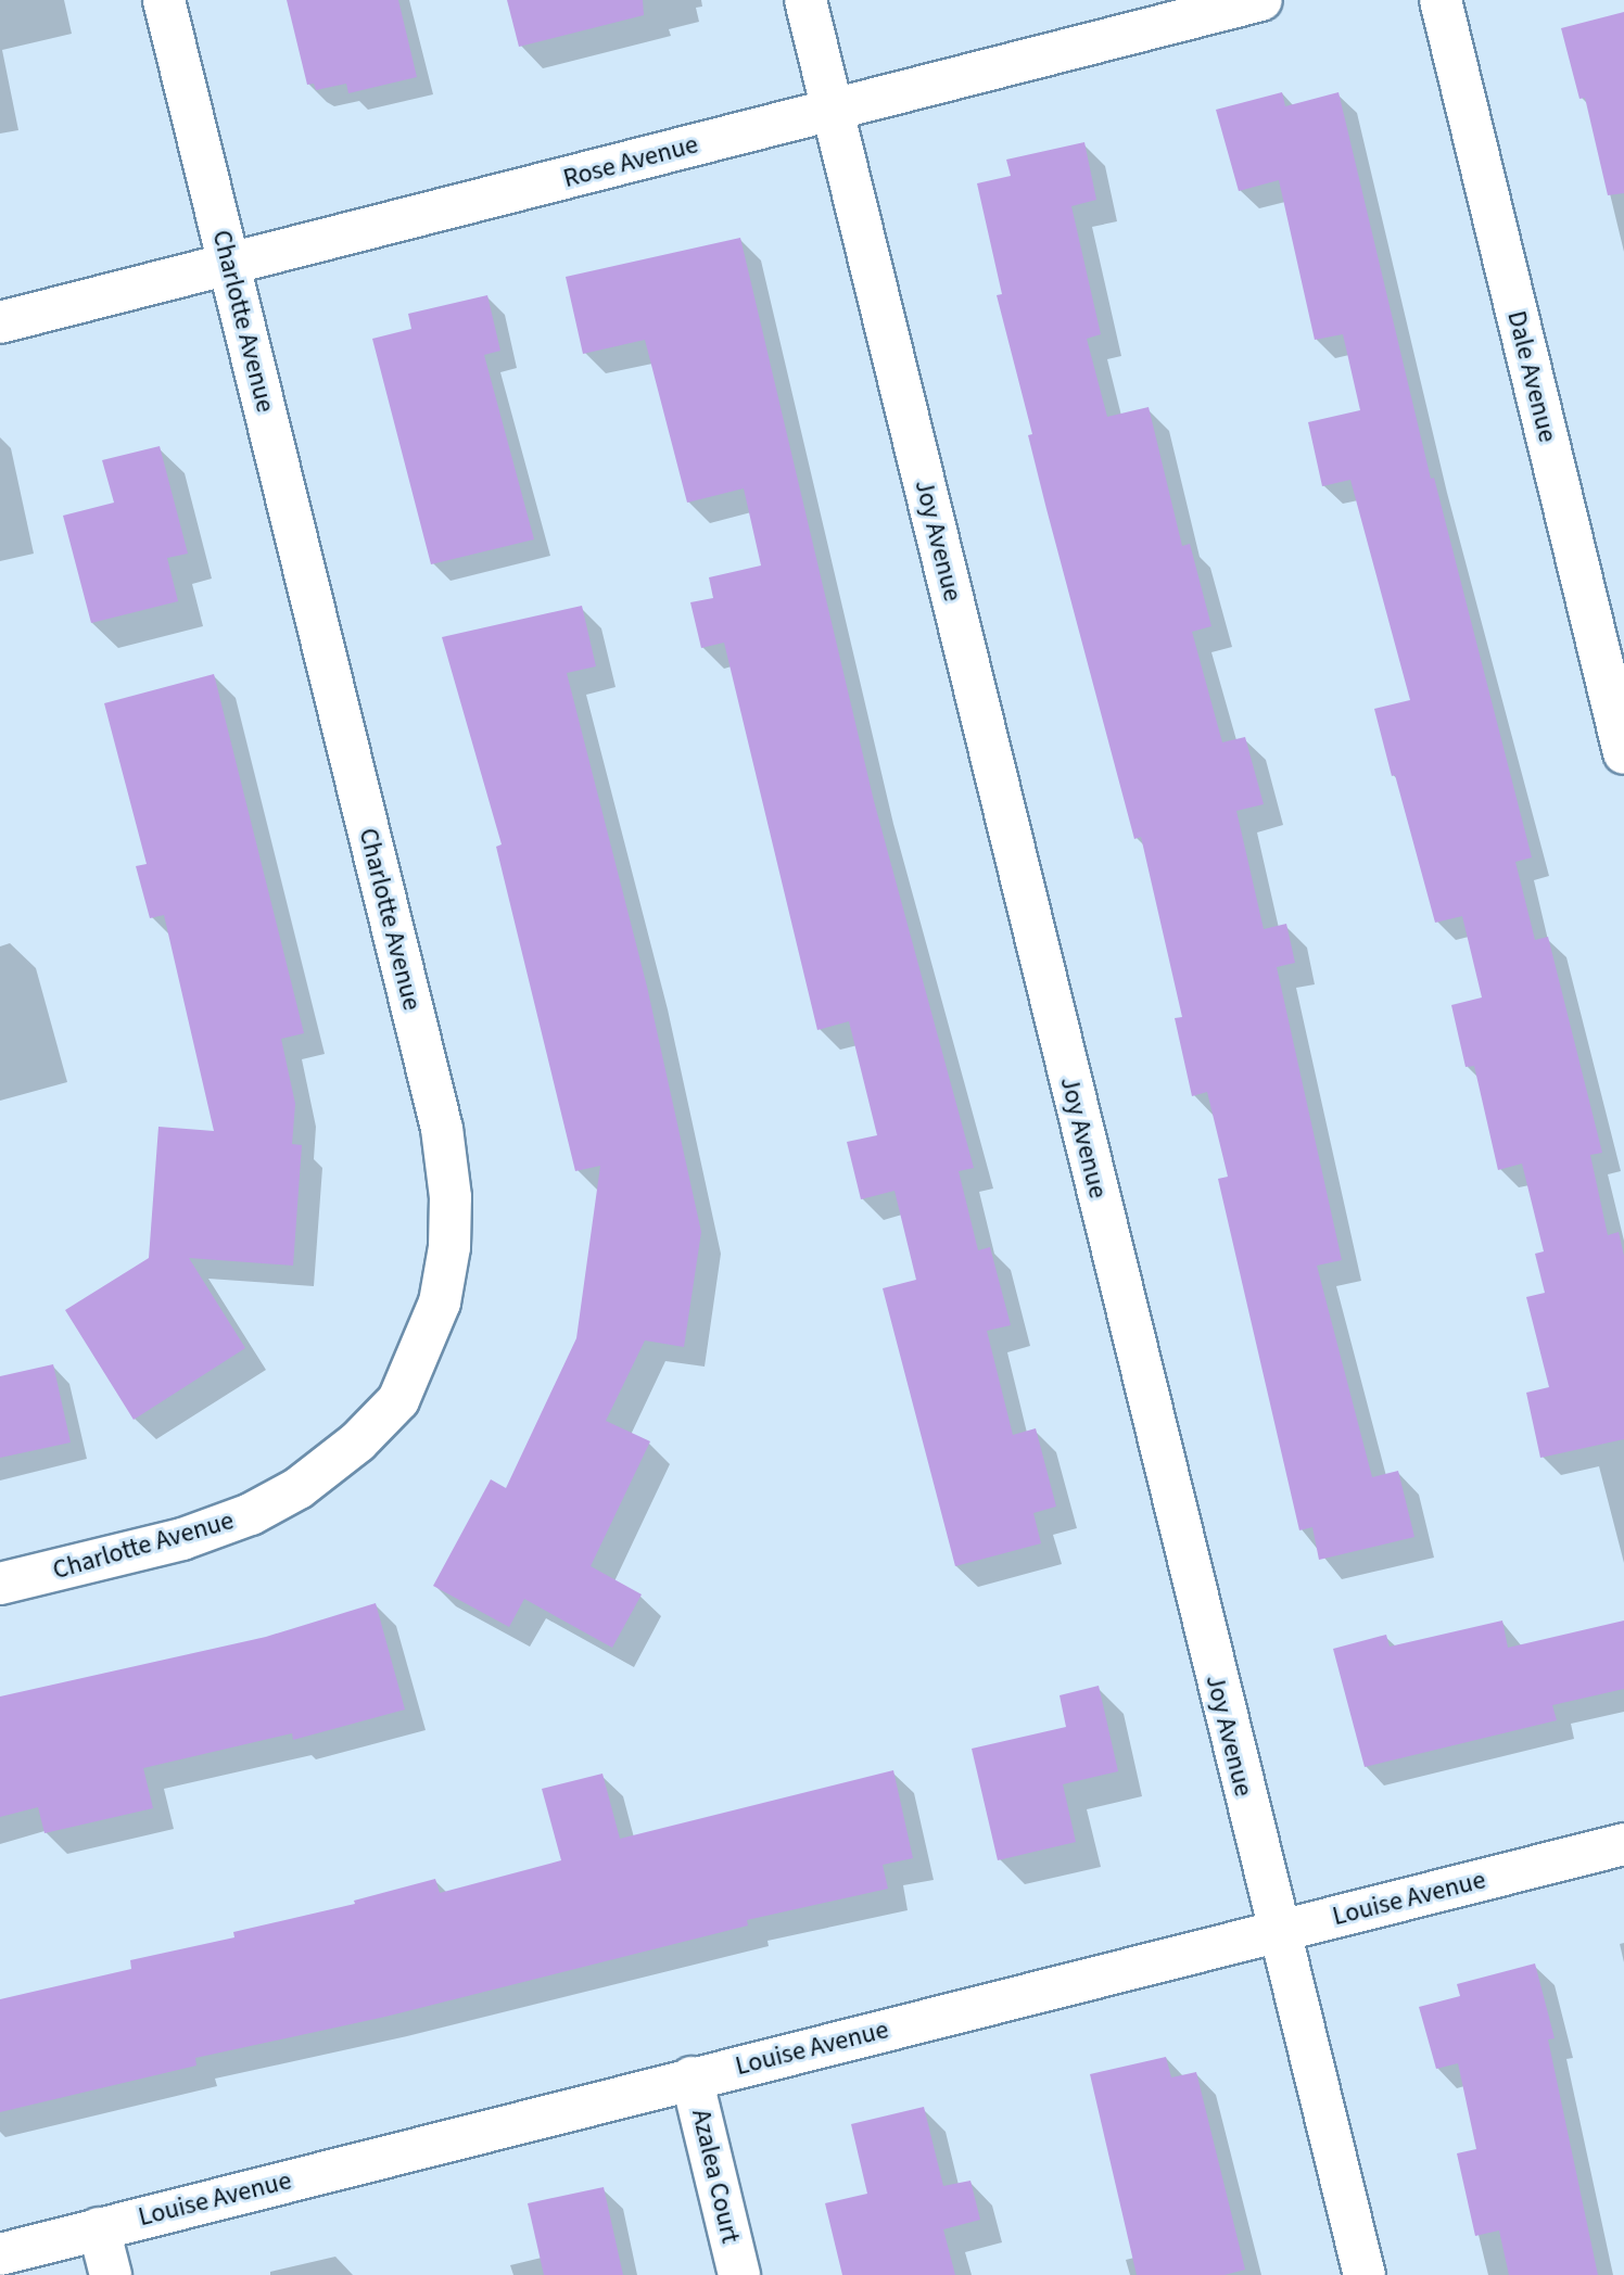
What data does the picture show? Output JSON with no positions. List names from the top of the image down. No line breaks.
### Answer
{"streets":{"street":["Rose Avenue","Charlotte Avenue","Dale Avenue","Joy Avenue","Louise Avenue","Azalea Court"]},"crossings":[["Rose Avenue","Charlotte Avenue"],["Rose Avenue","Joy Avenue"],["Joy Avenue","Louise Avenue"],["Louise Avenue","Azalea Court"]]}
